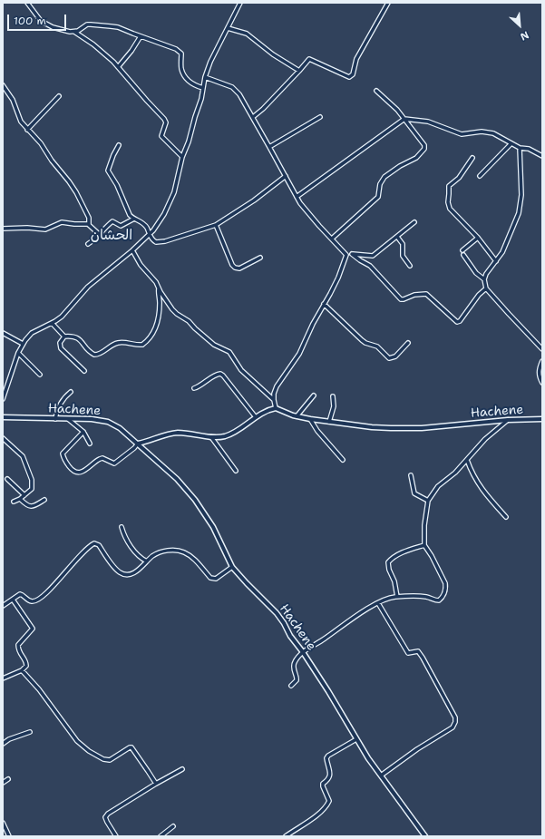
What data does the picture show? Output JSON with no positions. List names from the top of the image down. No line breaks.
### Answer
{"streets":{"street":["Hachene"]},"districts":["الحشان"],"scale_bar":"100 m","north":"bottom right"}
